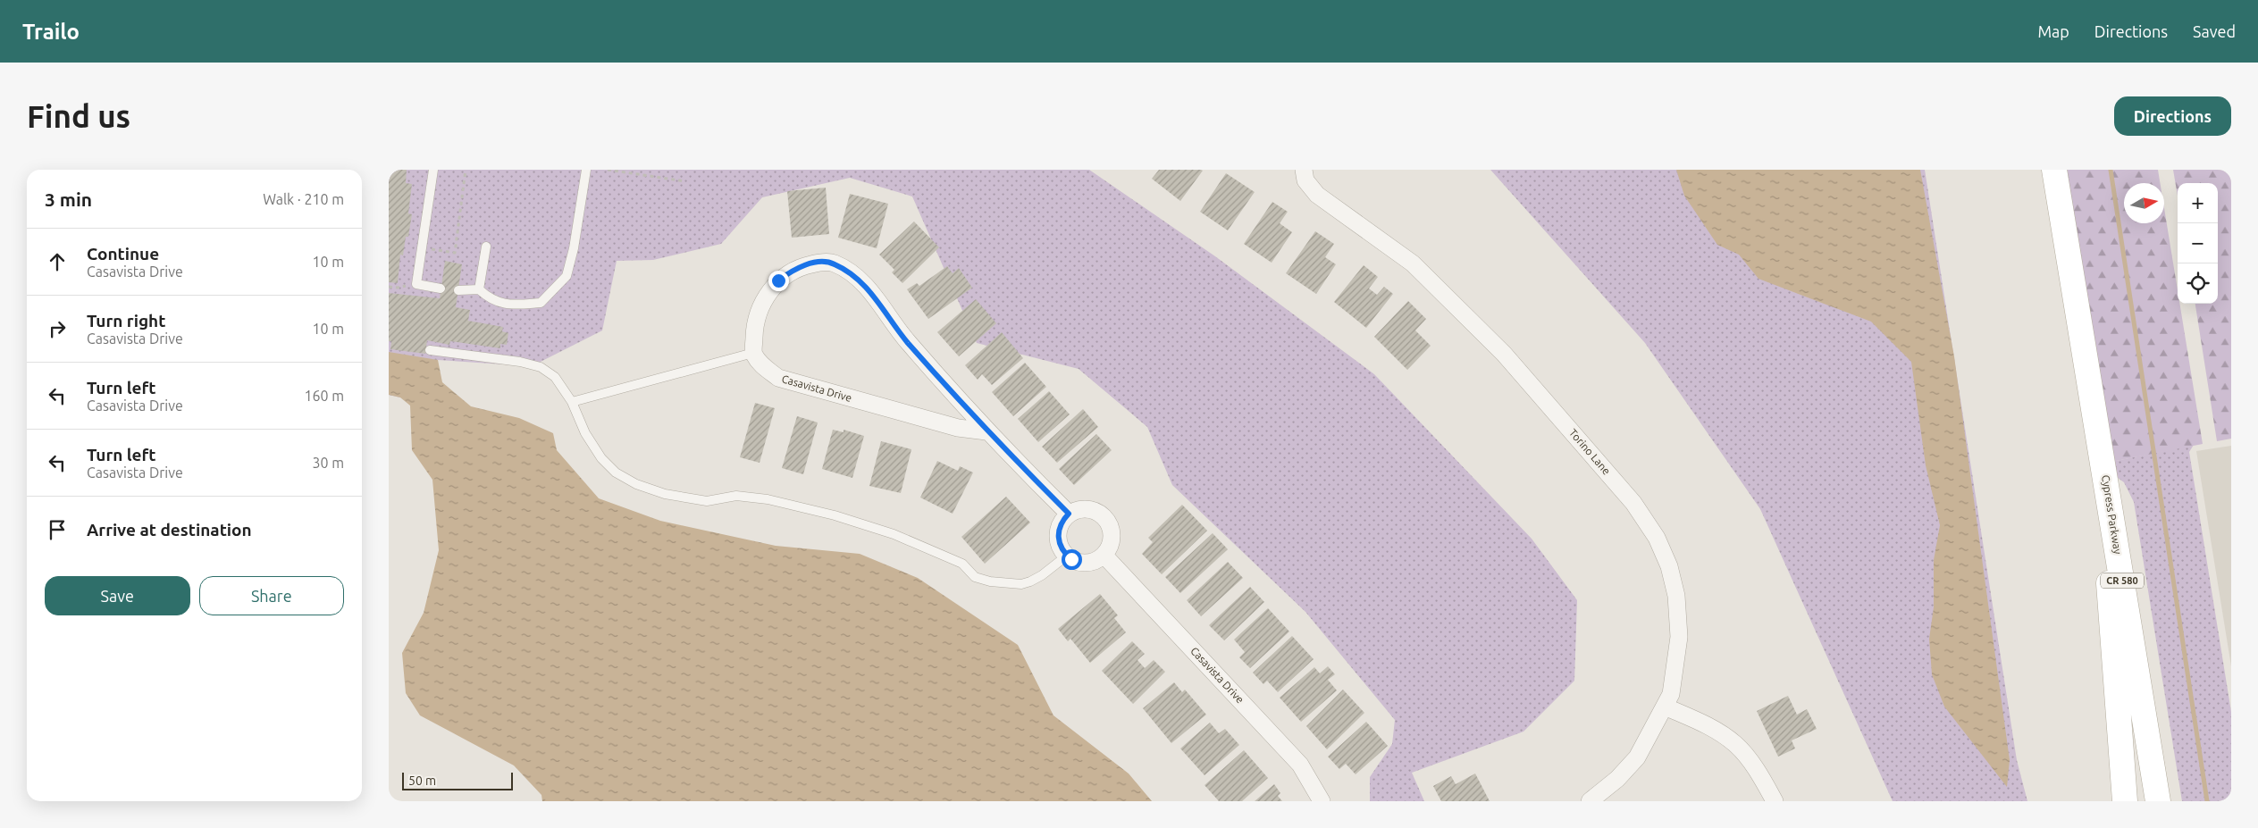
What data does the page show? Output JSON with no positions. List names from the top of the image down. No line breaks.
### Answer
{"streets":{"main road":["Cypress Parkway","CR 580"],"street":["Casavista Drive","Torino Lane"]},"scale_bar":"50 m","north":"right","page":{"header":"Trailo","nav":["Map","Directions","Saved"],"buttons":["Directions",["Save","Share"]],"title":"Find us","heading":["3 min","Walk · 210 m"],"map_buttons":["+","−"],"list":[["Continue","Casavista Drive","10 m"],["Turn right","Casavista Drive","10 m"],["Turn left","Casavista Drive","160 m"],["Turn left","Casavista Drive","30 m"],"Arrive at destination"],"scale":"50 m"}}
